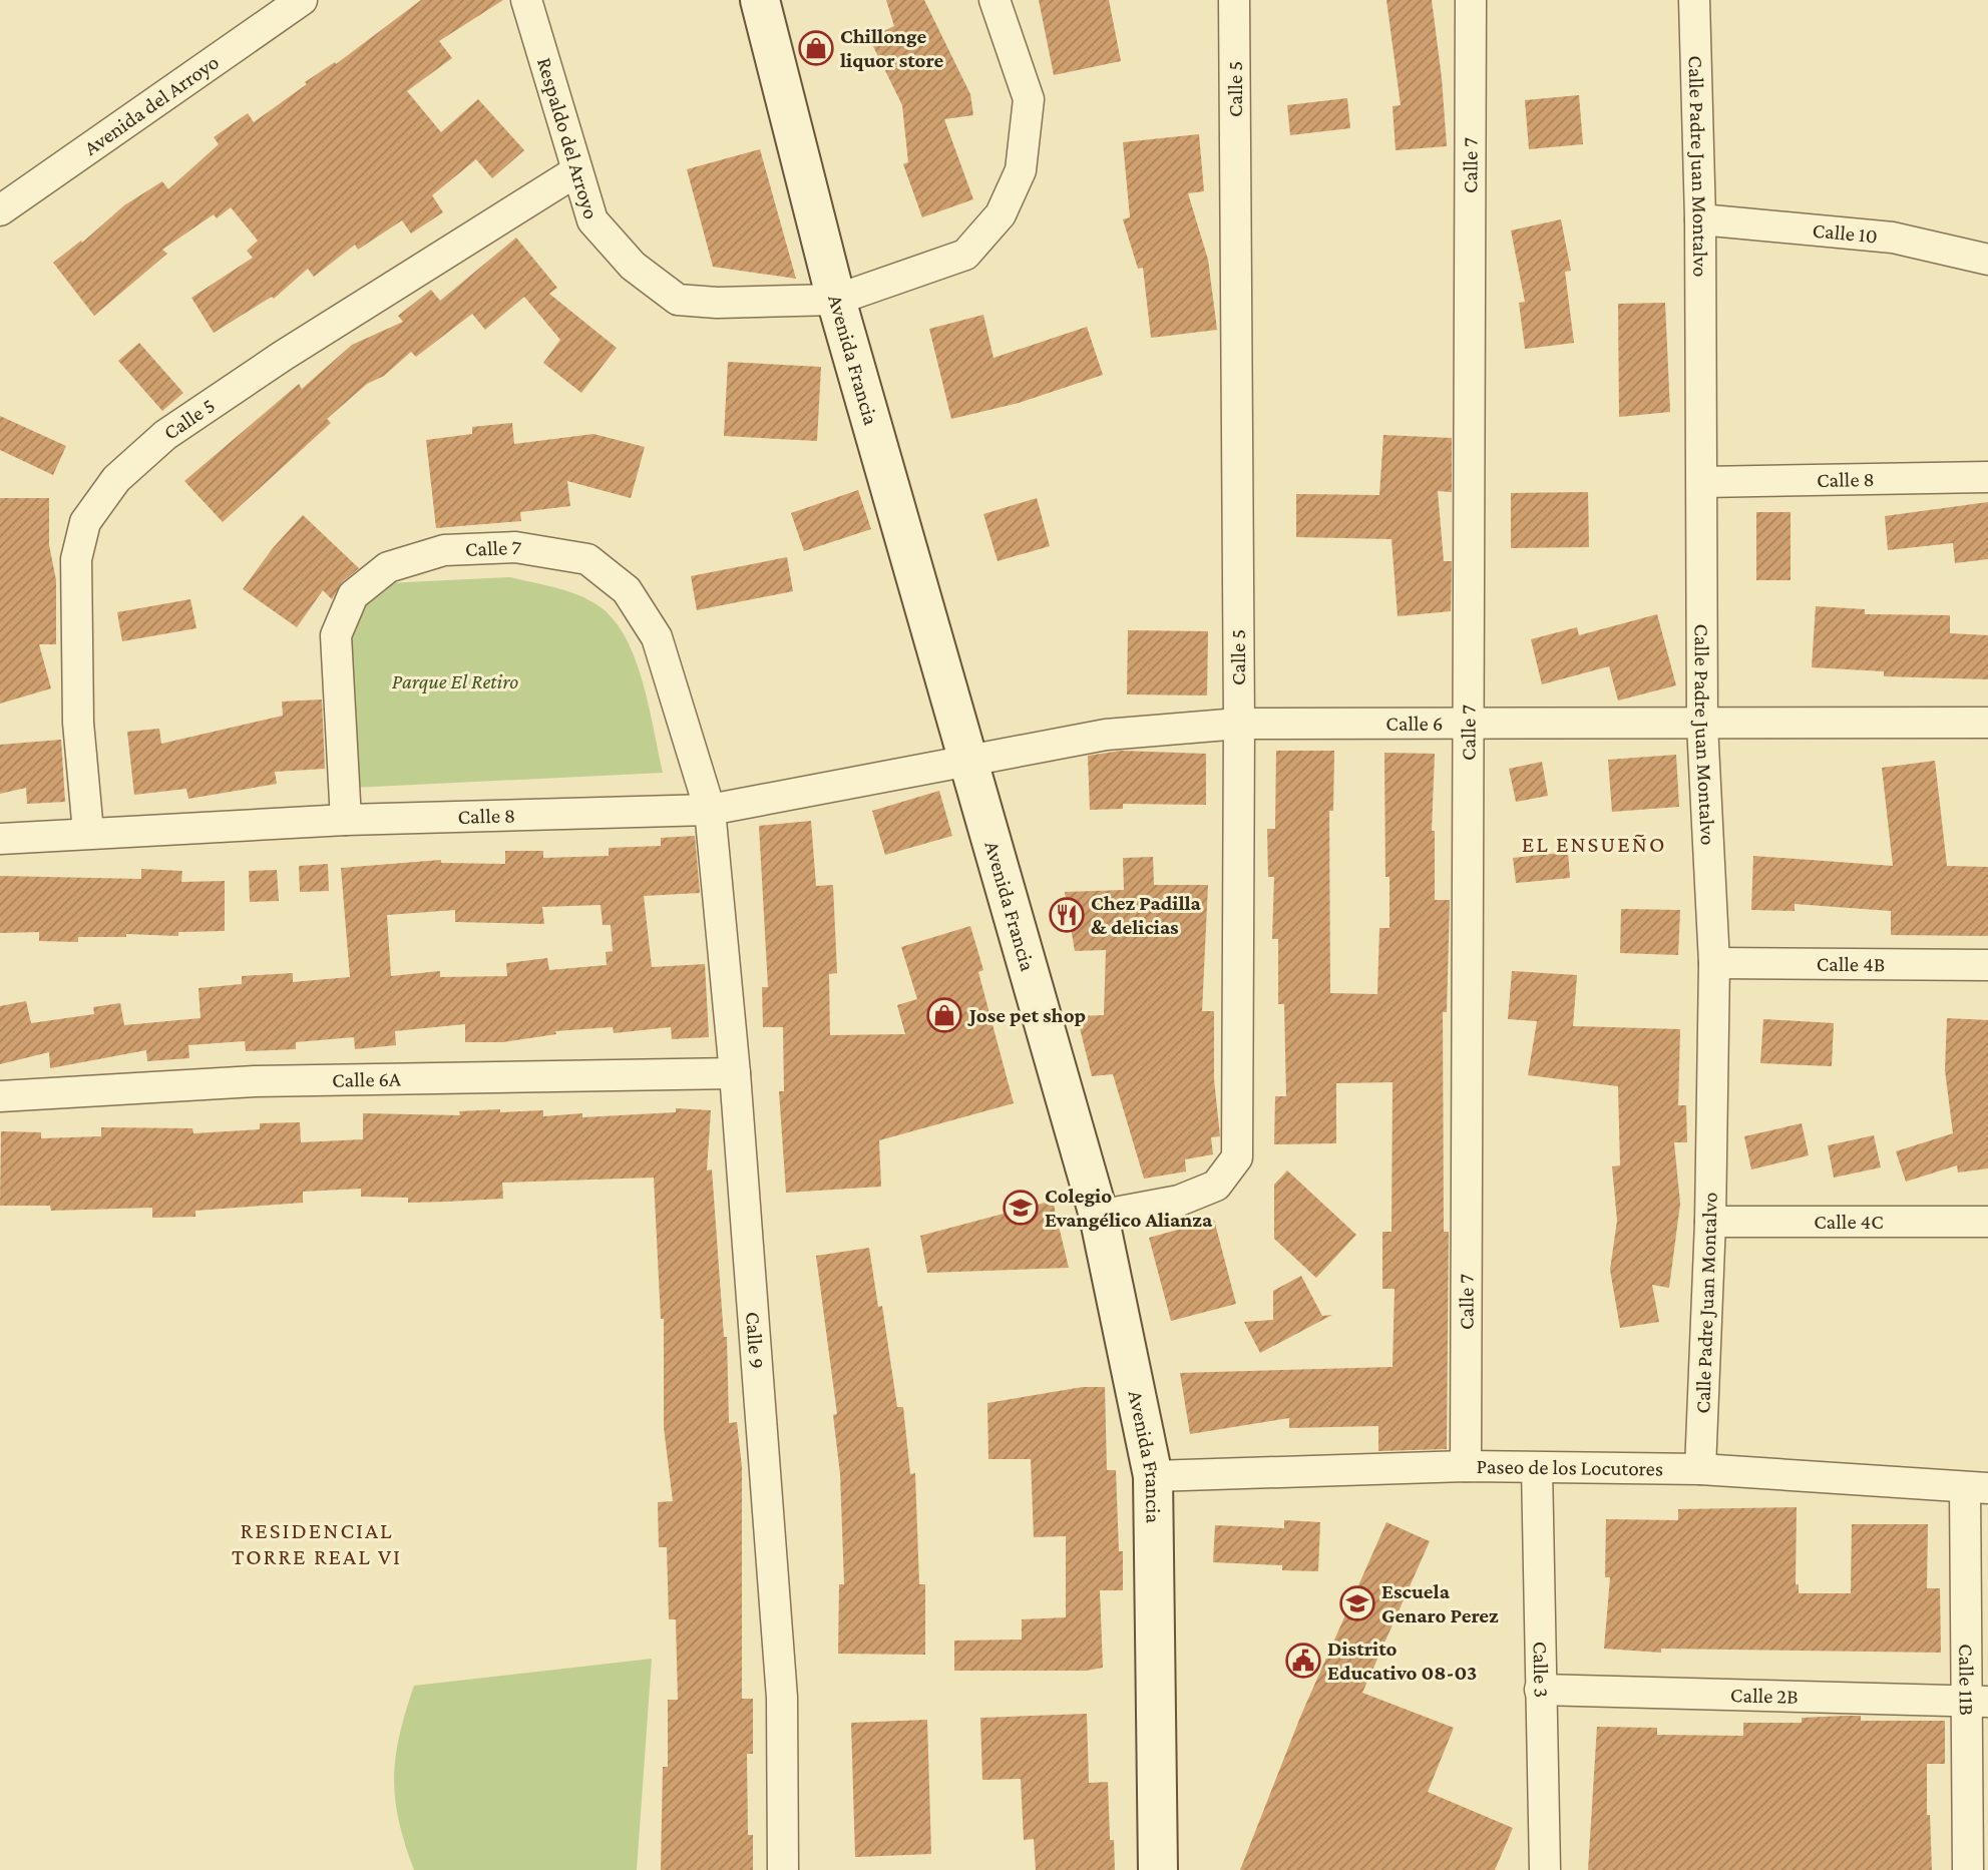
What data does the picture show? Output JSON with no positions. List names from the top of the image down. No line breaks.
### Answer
{"streets":{"main road":["Avenida Francia"],"street":["Calle 5","Avenida del Arroyo","Respaldo del Arroyo","Calle 7","Calle Padre Juan Montalvo","Calle 10","Calle 8","Calle 6","Calle 4B","Calle 6A","Calle 4C","Calle 9","Paseo de los Locutores","Calle 3","Calle 11B","Calle 2B"]},"crossings":[["Calle 5","Respaldo del Arroyo"],["Calle 5","Avenida Francia"],["Calle 5","Calle 8"],["Calle 5","Calle 6"],["Respaldo del Arroyo","Avenida Francia"],["Calle 7","Calle 8"],["Calle 7","Calle 6"],["Calle 7","Calle 9"],["Calle 7","Paseo de los Locutores"],["Calle Padre Juan Montalvo","Calle 10"],["Calle Padre Juan Montalvo","Calle 8"],["Calle Padre Juan Montalvo","Calle 6"],["Calle Padre Juan Montalvo","Calle 4B"],["Calle Padre Juan Montalvo","Calle 4C"],["Calle Padre Juan Montalvo","Paseo de los Locutores"],["Avenida Francia","Calle 8"],["Avenida Francia","Calle 6"],["Avenida Francia","Paseo de los Locutores"],["Calle 8","Calle 6"],["Calle 8","Calle 9"],["Calle 6A","Calle 9"],["Paseo de los Locutores","Calle 3"],["Paseo de los Locutores","Calle 11B"],["Calle 3","Calle 2B"],["Calle 11B","Calle 2B"]],"districts":["EL ENSUEÑO","RESIDENCIAL TORRE REAL VI"],"parks":["Parque El Retiro"],"places":{"shop":["Chillonge liquor store","Jose pet shop"],"restaurant":["Chez Padilla & delicias"],"school or university":["Colegio Evangélico Alianza","Escuela Genaro Perez"],"public building":["Distrito Educativo 08-03"]}}
